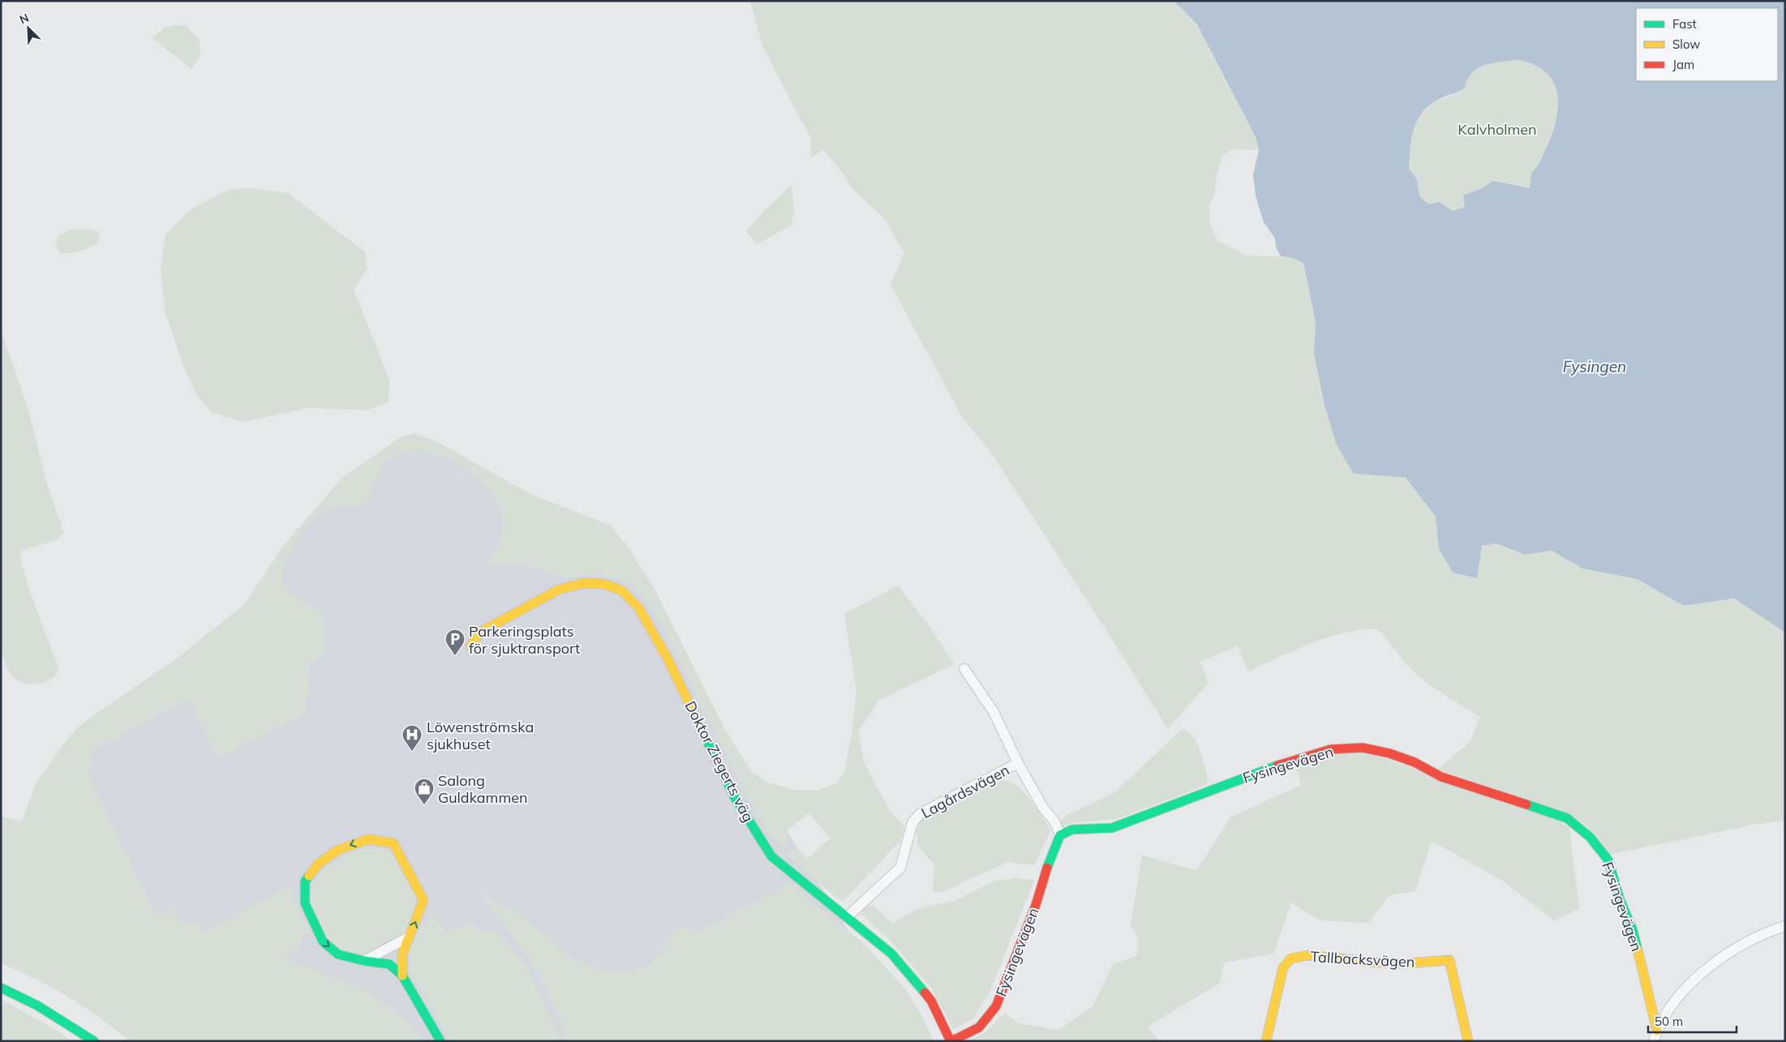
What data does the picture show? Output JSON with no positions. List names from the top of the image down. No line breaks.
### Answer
{"streets":{"street":["Doktor Ziegerts väg","Fysingevägen","Lagårdsvägen","Tallbacksvägen"]},"crossings":[["Doktor Ziegerts väg","Fysingevägen"],["Doktor Ziegerts väg","Lagårdsvägen"]],"water":["Fysingen"],"parks":["Kalvholmen"],"places":{"parking":["Parkeringsplats för sjuktransport"],"hospital":["Löwenströmska sjukhuset"],"shop":["Salong Guldkammen"]},"legend":["Fast","Slow","Jam"],"scale_bar":"50 m","north":"top left"}
